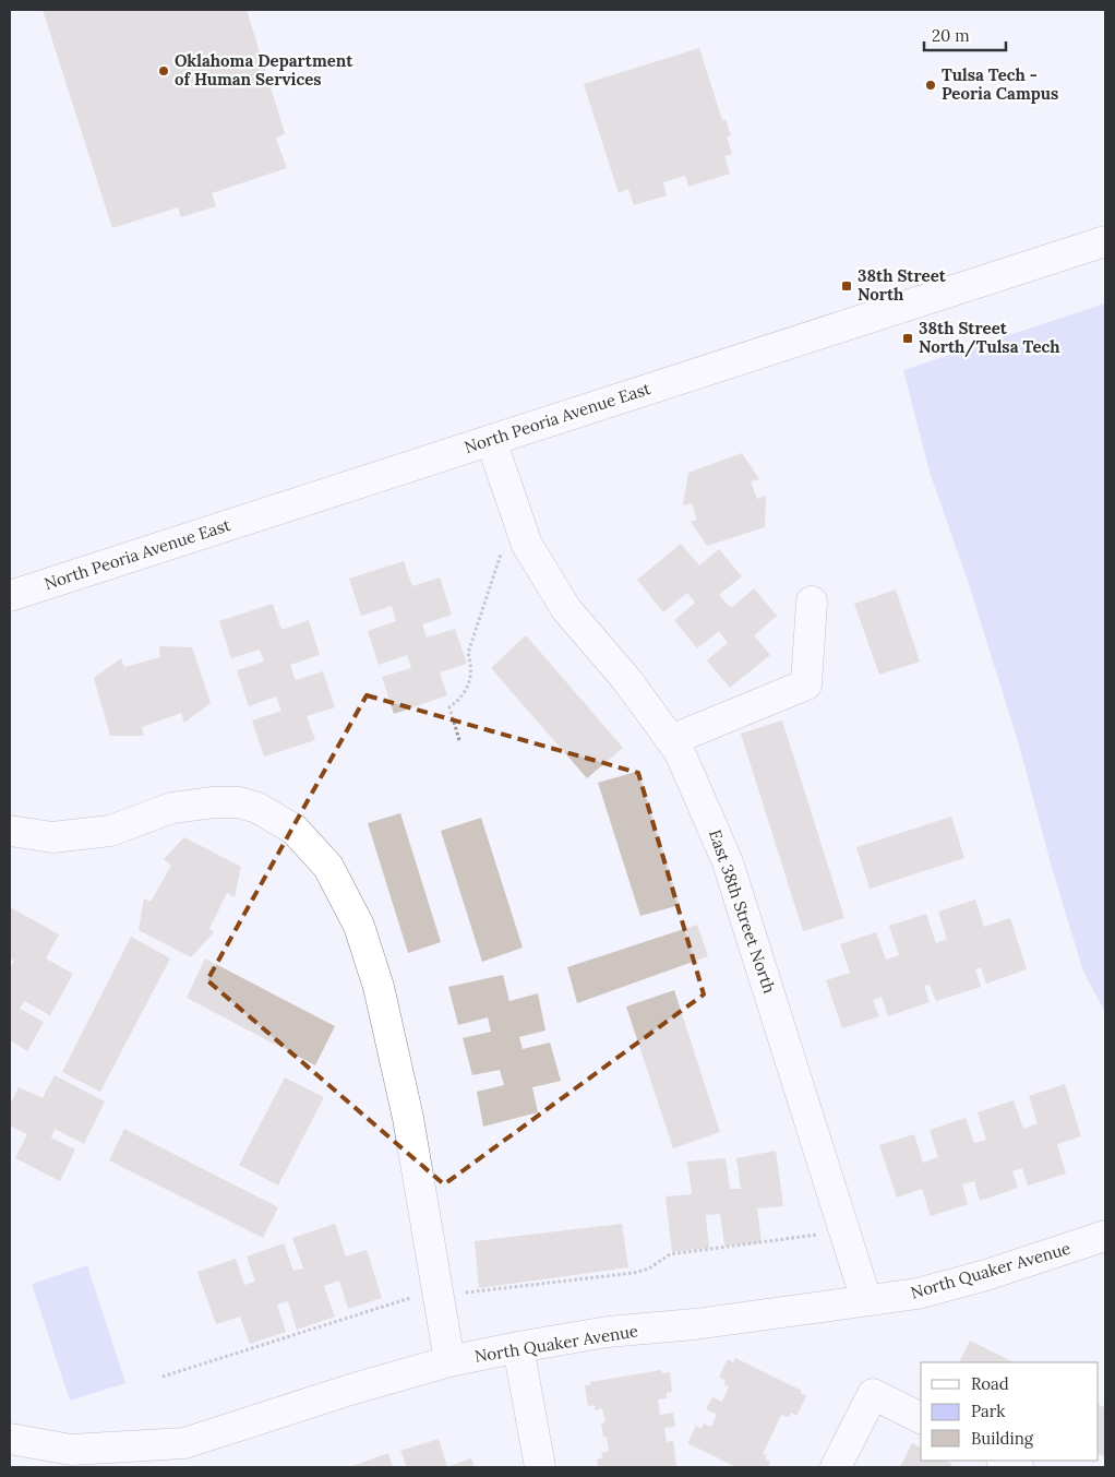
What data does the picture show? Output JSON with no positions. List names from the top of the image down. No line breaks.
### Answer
{"streets":{"street":["North Peoria Avenue East","East 38th Street North","North Quaker Avenue"]},"crossings":[["North Peoria Avenue East","East 38th Street North"],["East 38th Street North","North Quaker Avenue"]],"places":{"other":["Oklahoma Department of Human Services","Tulsa Tech - Peoria Campus"],"transit":["38th Street North","38th Street North/Tulsa Tech"]},"legend":["Road","Park","Building"],"scale_bar":"20 m"}
